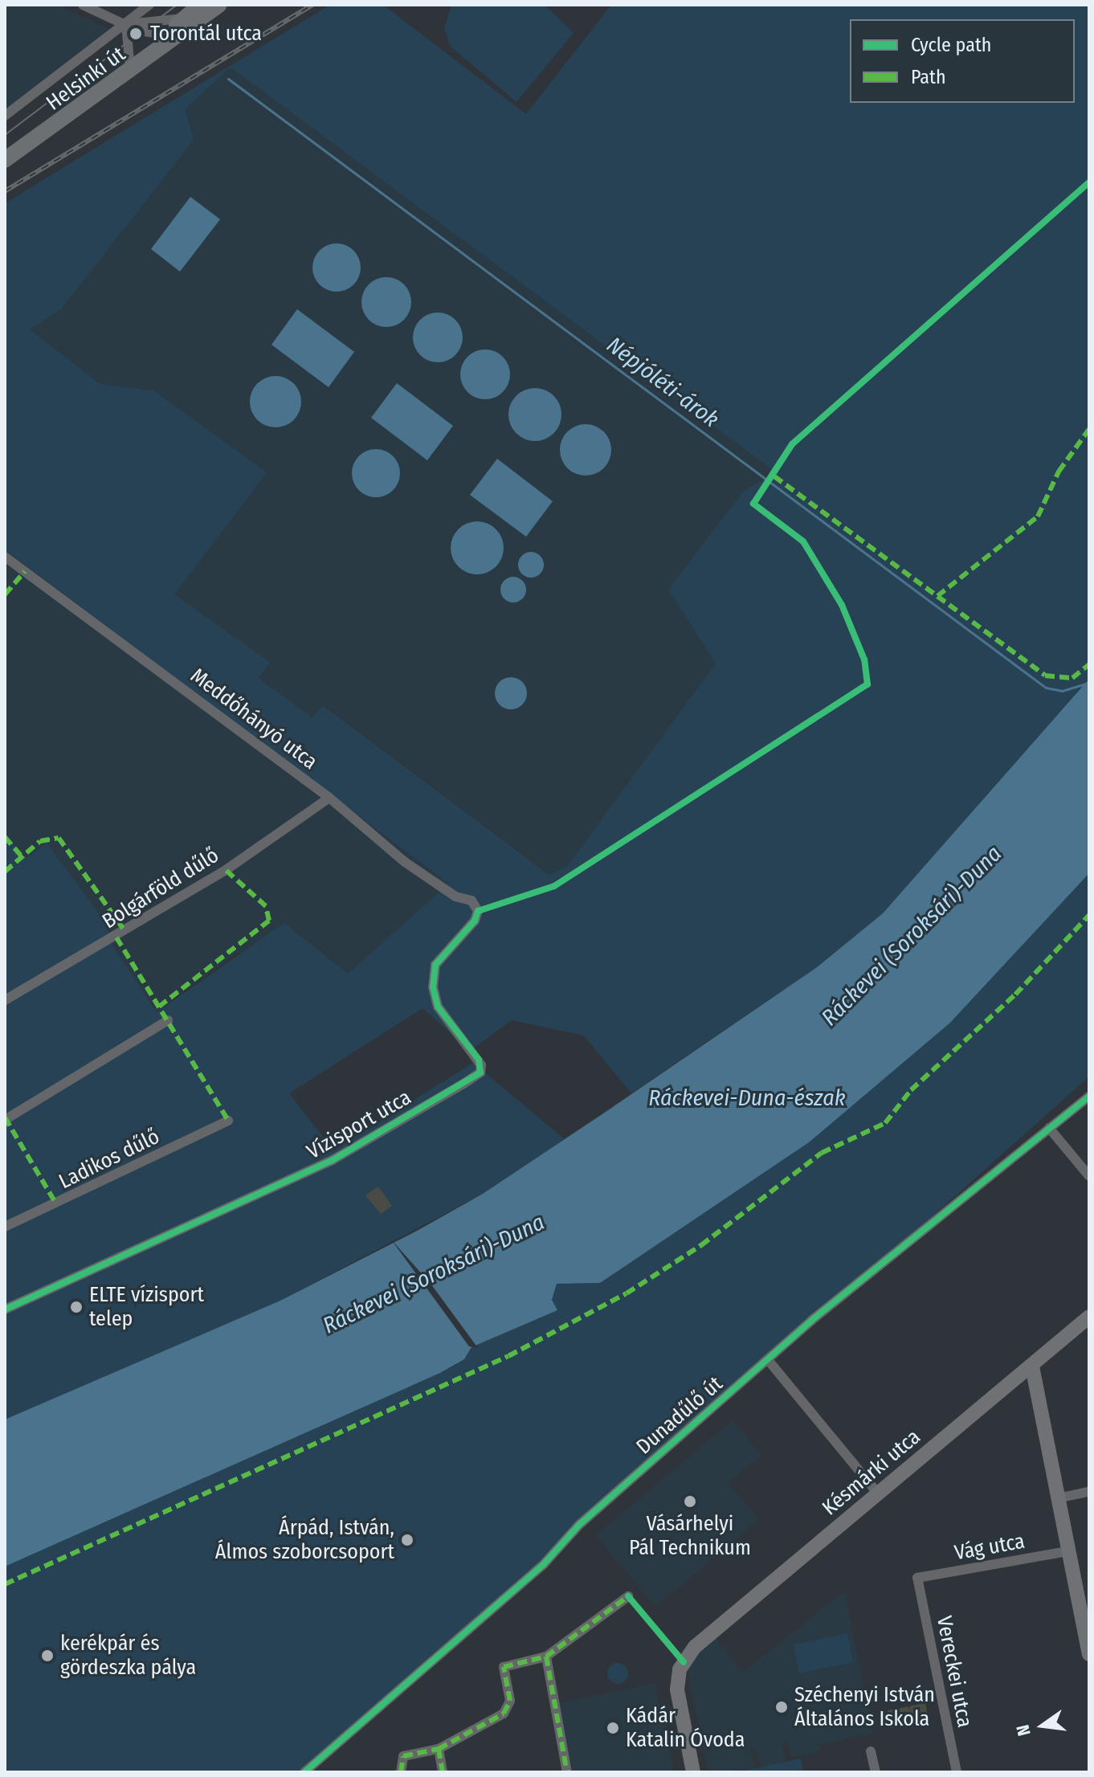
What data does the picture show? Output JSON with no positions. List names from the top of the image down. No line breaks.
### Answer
{"streets":{"main road":["Helsinki út"],"street":["Meddőhányó utca","Bolgárföld dűlő","Vízisport utca","Ladikos dűlő","Dunadűlő út","Késmárki utca","Vág utca","Vereckei utca"]},"crossings":[["Meddőhányó utca","Bolgárföld dűlő"],["Meddőhányó utca","Vízisport utca"],["Vág utca","Vereckei utca"]],"water":["Népjóléti-árok","Ráckevei (Soroksári)-Duna","Ráckevei-Duna-észak"],"places":["Torontál utca","ELTE vízisport telep","Vásárhelyi Pál Technikum","Árpád, István, Álmos szoborcsoport","kerékpár és gördeszka pálya","Széchenyi István Általános Iskola","Kádár Katalin Óvoda"],"legend":["Cycle path","Path"],"north":"left"}
